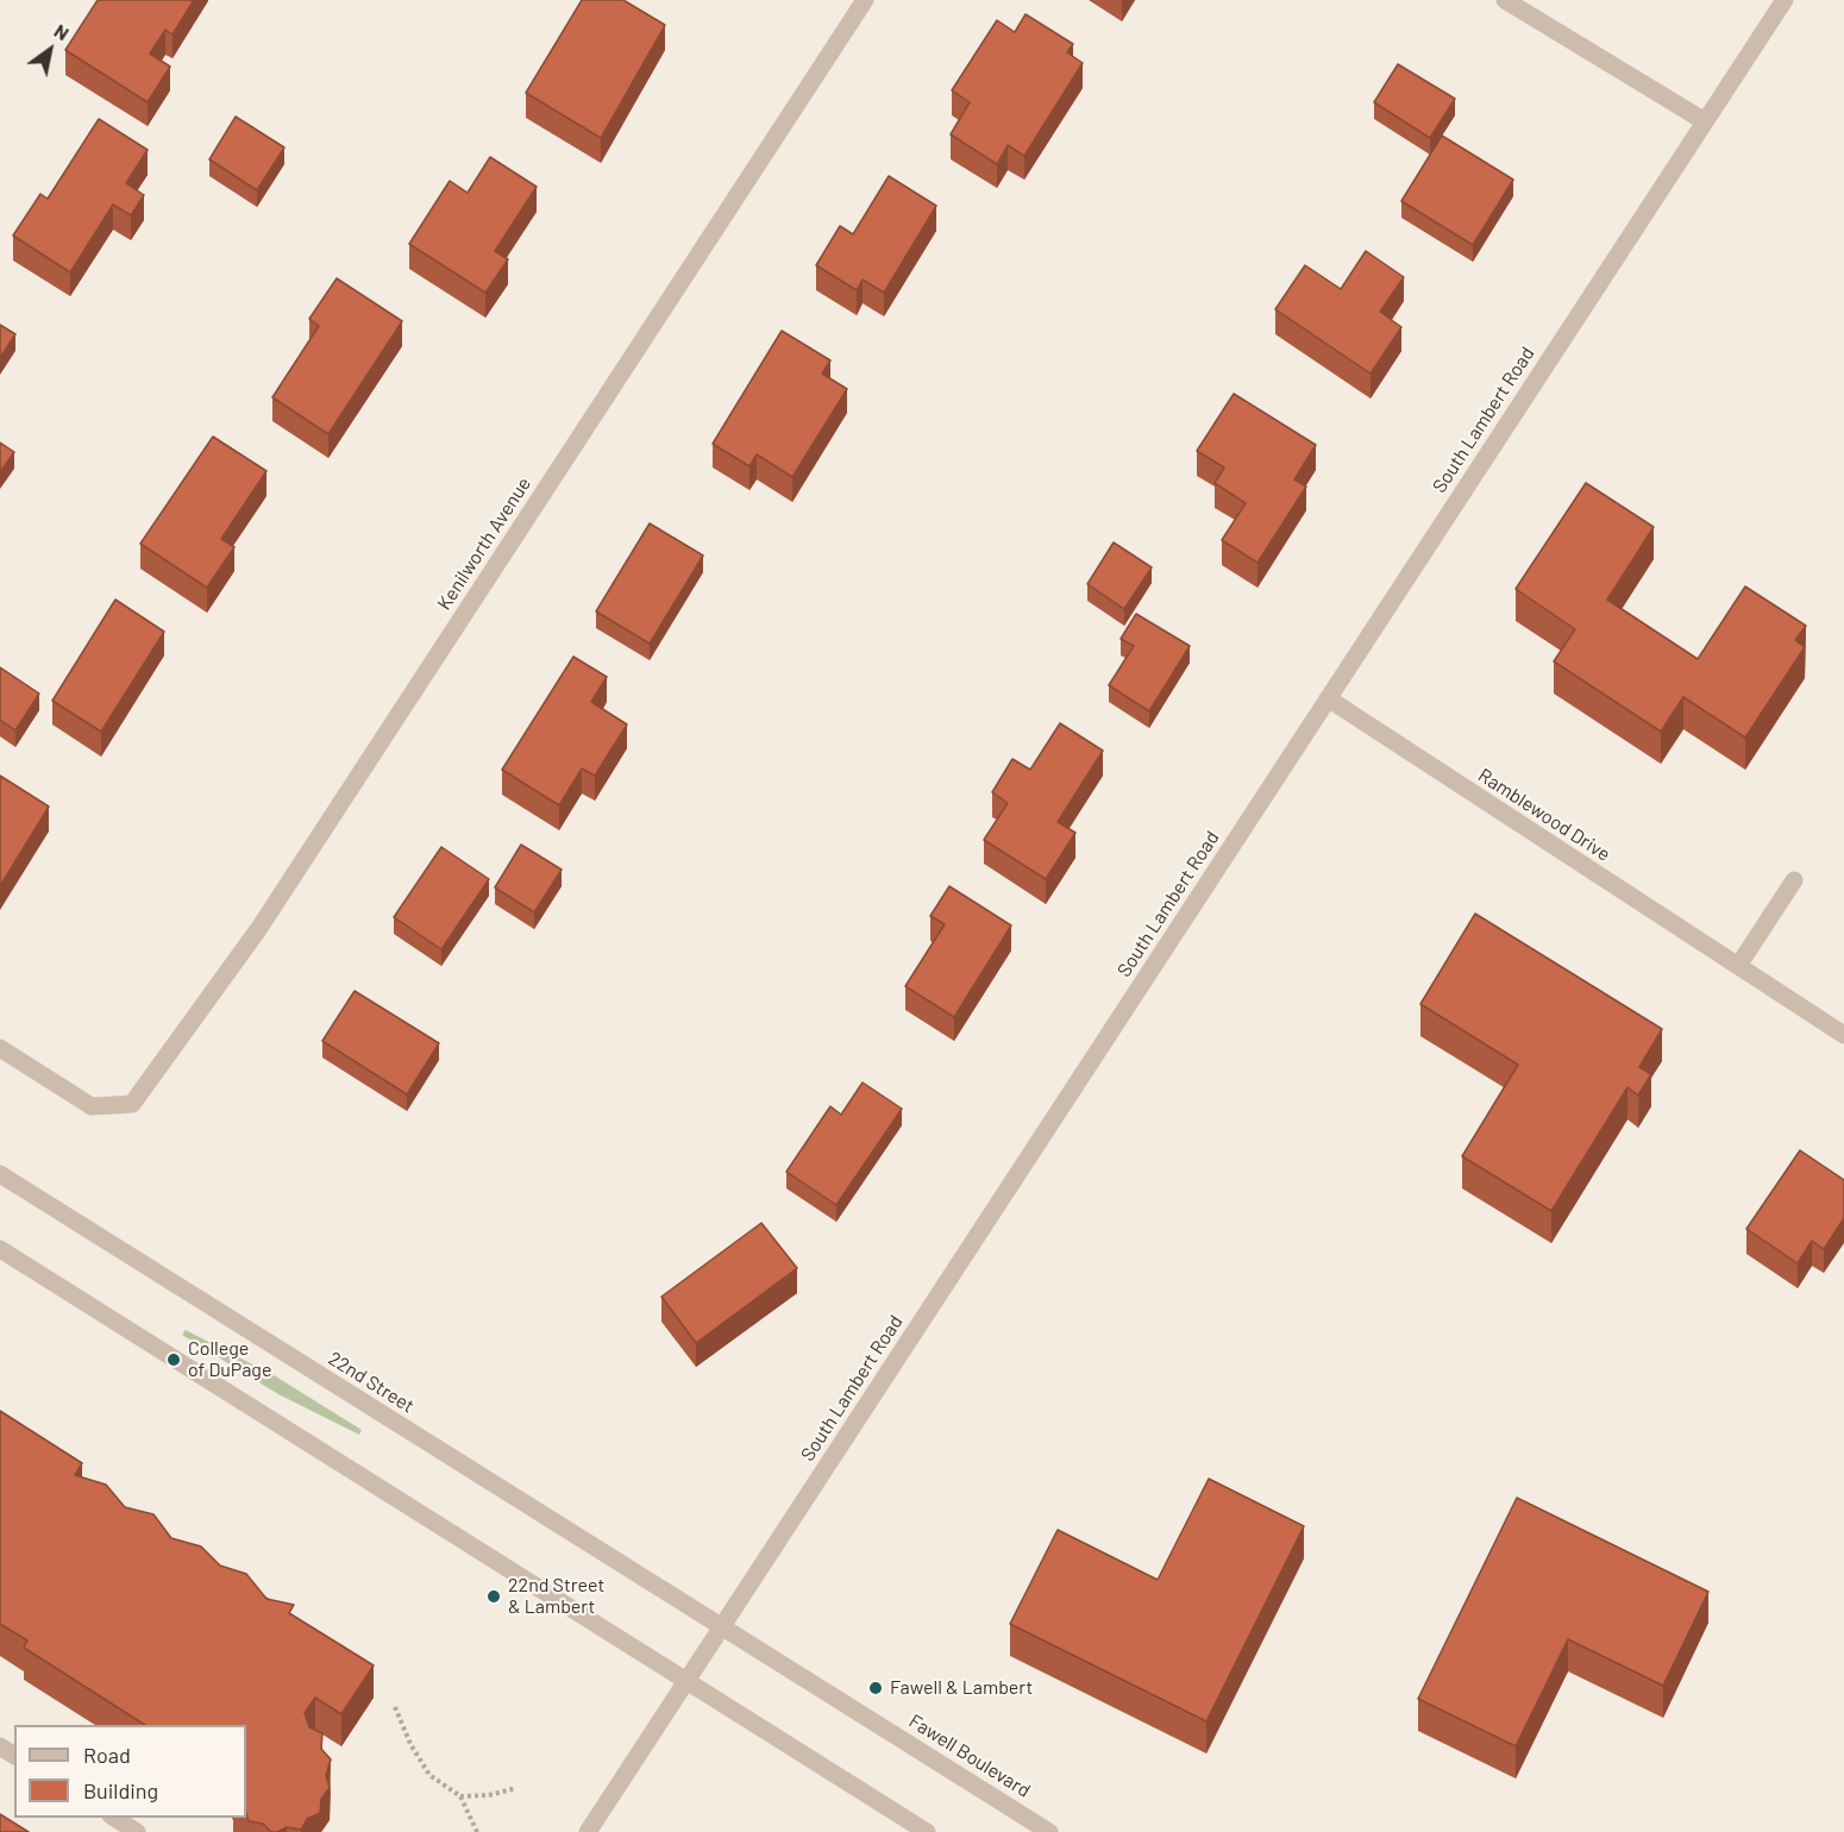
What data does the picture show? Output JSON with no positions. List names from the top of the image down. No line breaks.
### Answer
{"streets":{"street":["South Lambert Road","Kenilworth Avenue","Ramblewood Drive","22nd Street","Fawell Boulevard"]},"crossings":[["South Lambert Road","Ramblewood Drive"],["South Lambert Road","22nd Street"],["South Lambert Road","Fawell Boulevard"],["22nd Street","Fawell Boulevard"]],"places":["College of DuPage","22nd Street & Lambert","Fawell & Lambert"],"legend":["Road","Building"],"north":"top right"}
